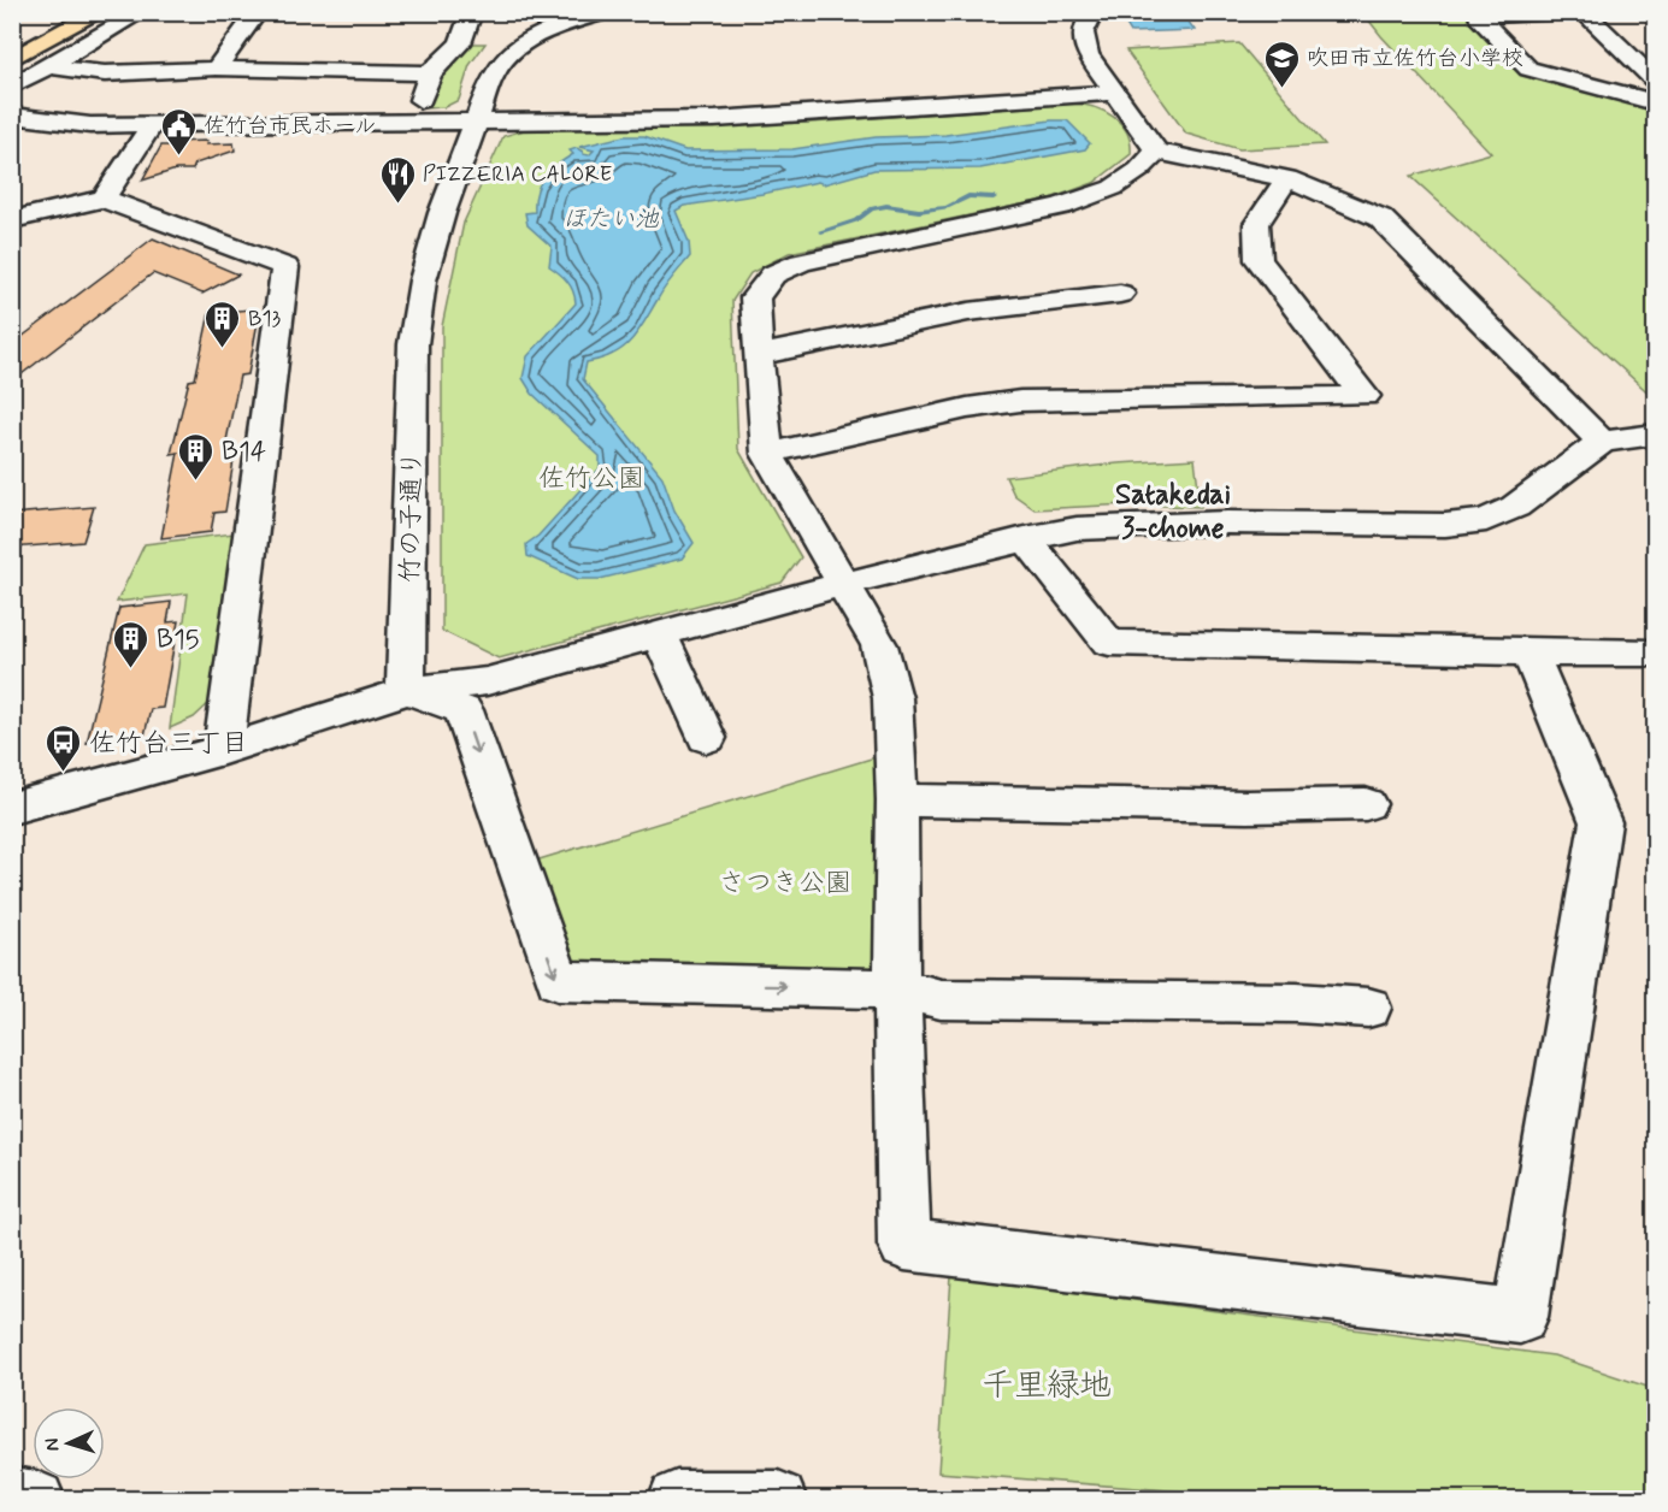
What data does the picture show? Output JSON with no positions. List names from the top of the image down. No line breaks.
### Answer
{"streets":{"street":["竹の子通り"]},"districts":["Satakedai 3-chome"],"water":["ほたい池"],"parks":["佐竹公園","さつき公園","千里緑地"],"places":{"school or university":["吹田市立佐竹台小学校"],"public building":["佐竹台市民ホール"],"restaurant":["PIZZERIA CALORE"],"building":["B13","B14","B15"],"bus stop":["佐竹台三丁目"]},"north":"left"}
